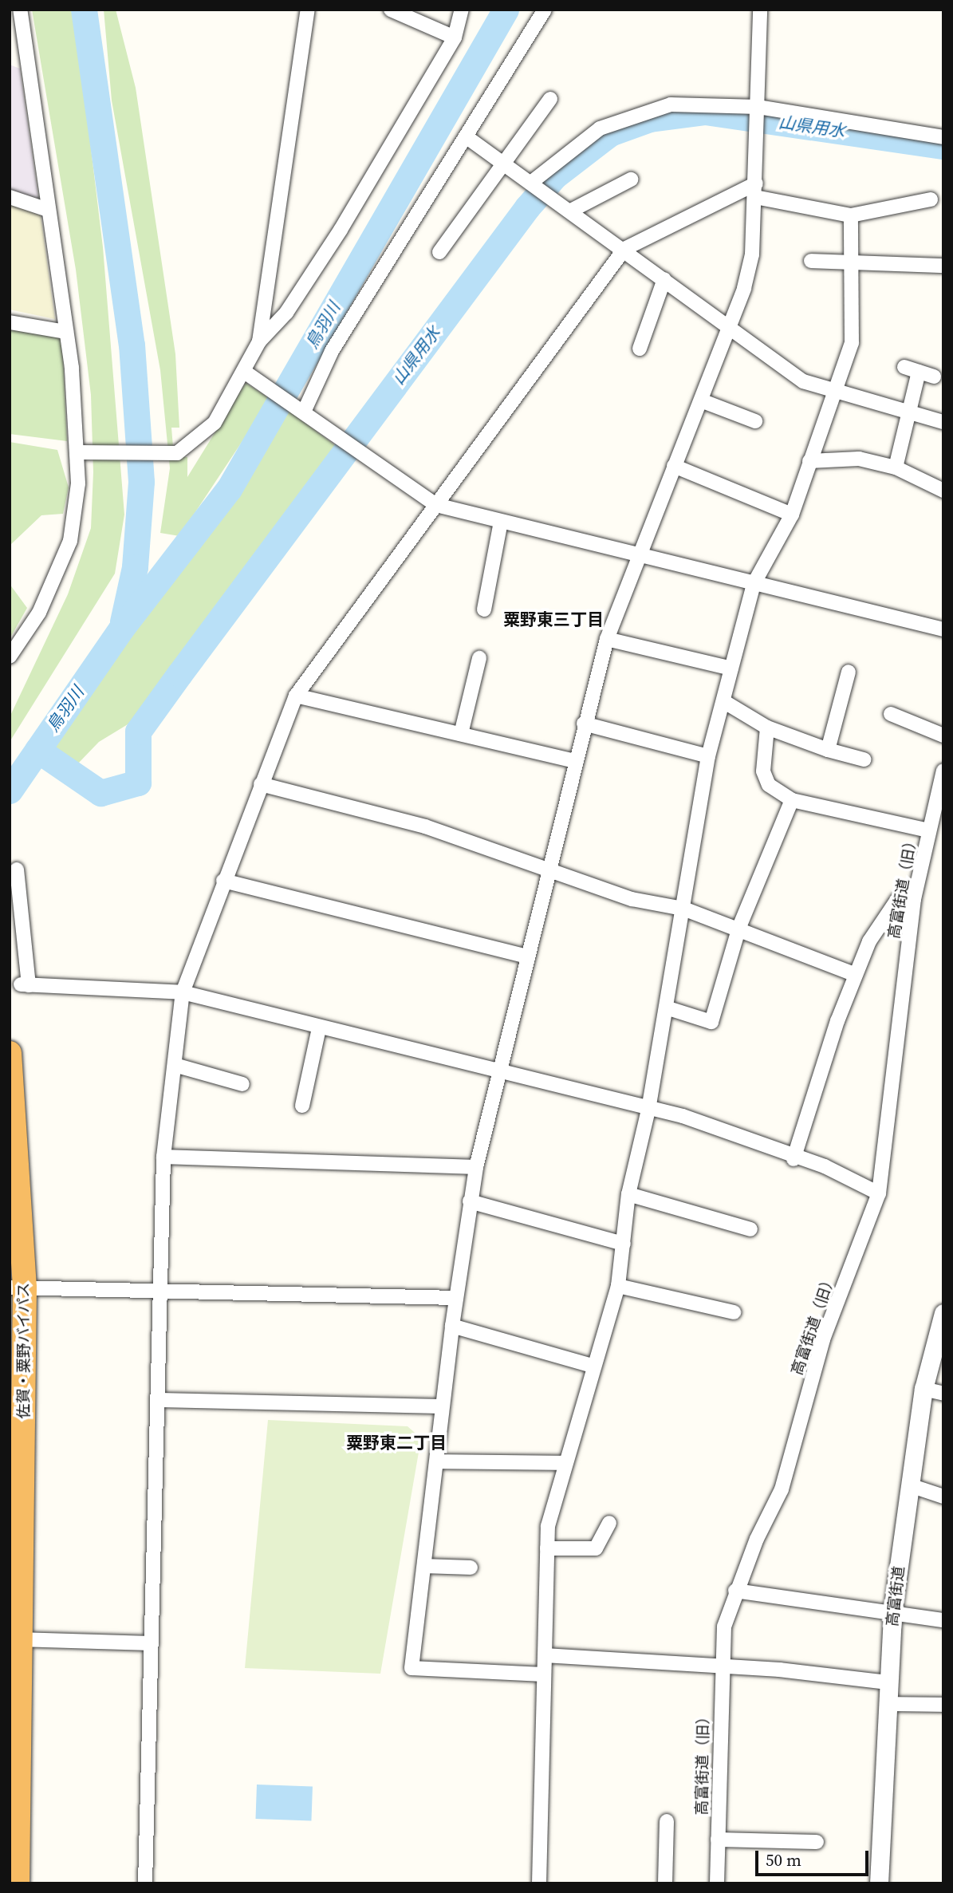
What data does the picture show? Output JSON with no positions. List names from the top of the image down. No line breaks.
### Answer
{"streets":{"highway":["佐賀・粟野バイパス"],"street":["高富街道（旧）","高富街道"]},"districts":["粟野東三丁目","粟野東二丁目"],"water":["山県用水","鳥羽川"],"scale_bar":"50 m"}
